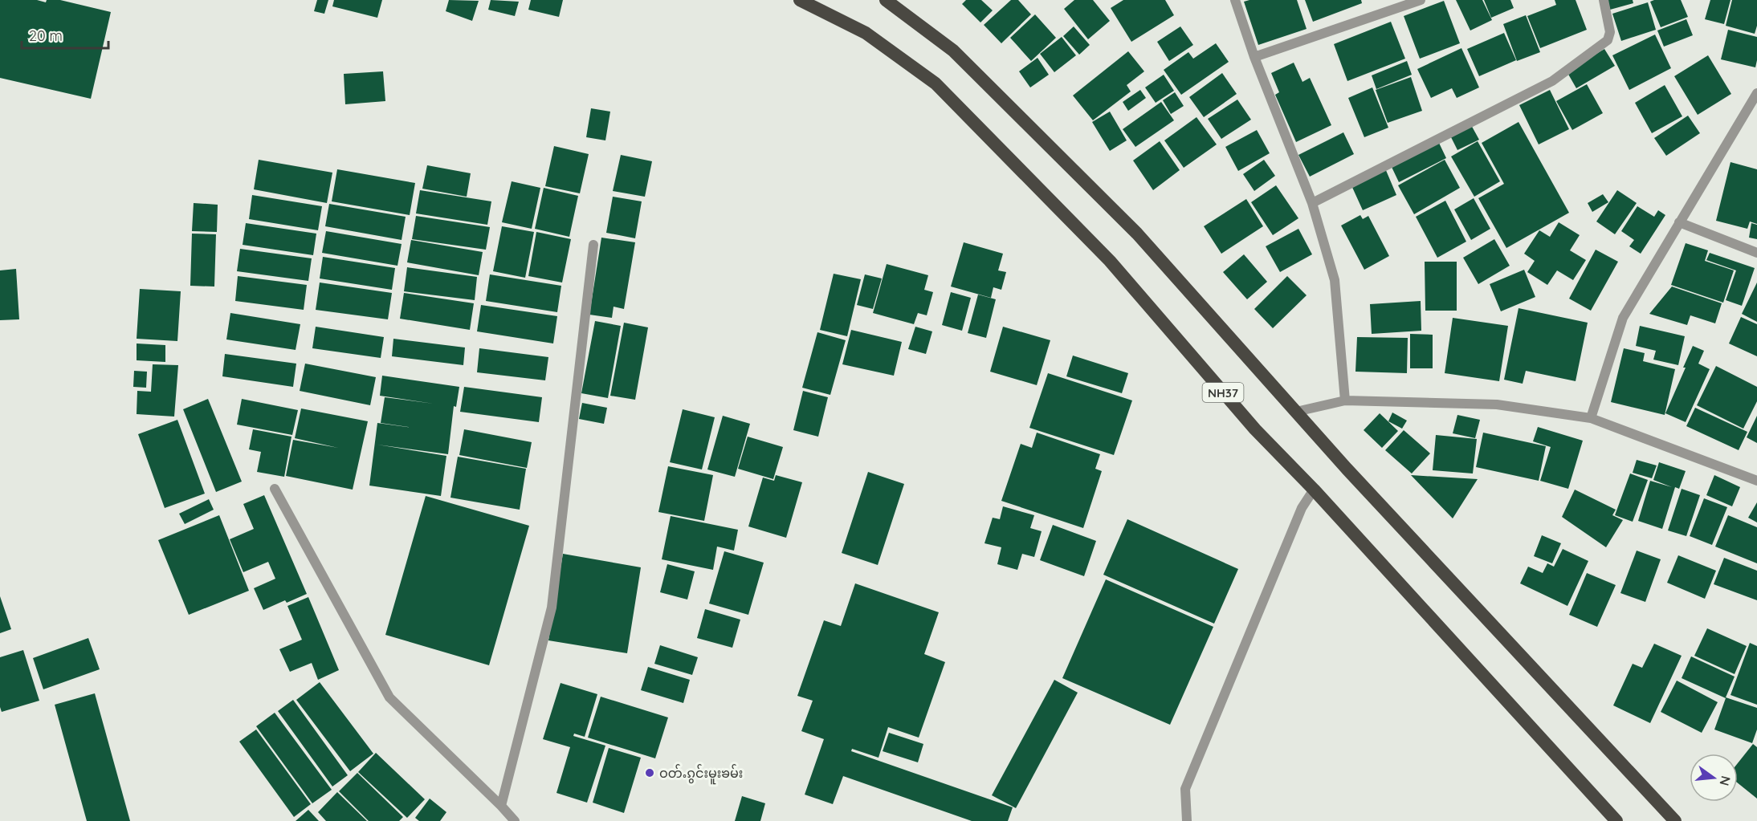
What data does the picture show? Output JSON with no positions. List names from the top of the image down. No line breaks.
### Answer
{"streets":{"highway":["NH37"]},"places":["ဝတ်ႉၵွင်းမူးၶမ်း"],"scale_bar":"20 m","north":"right"}
